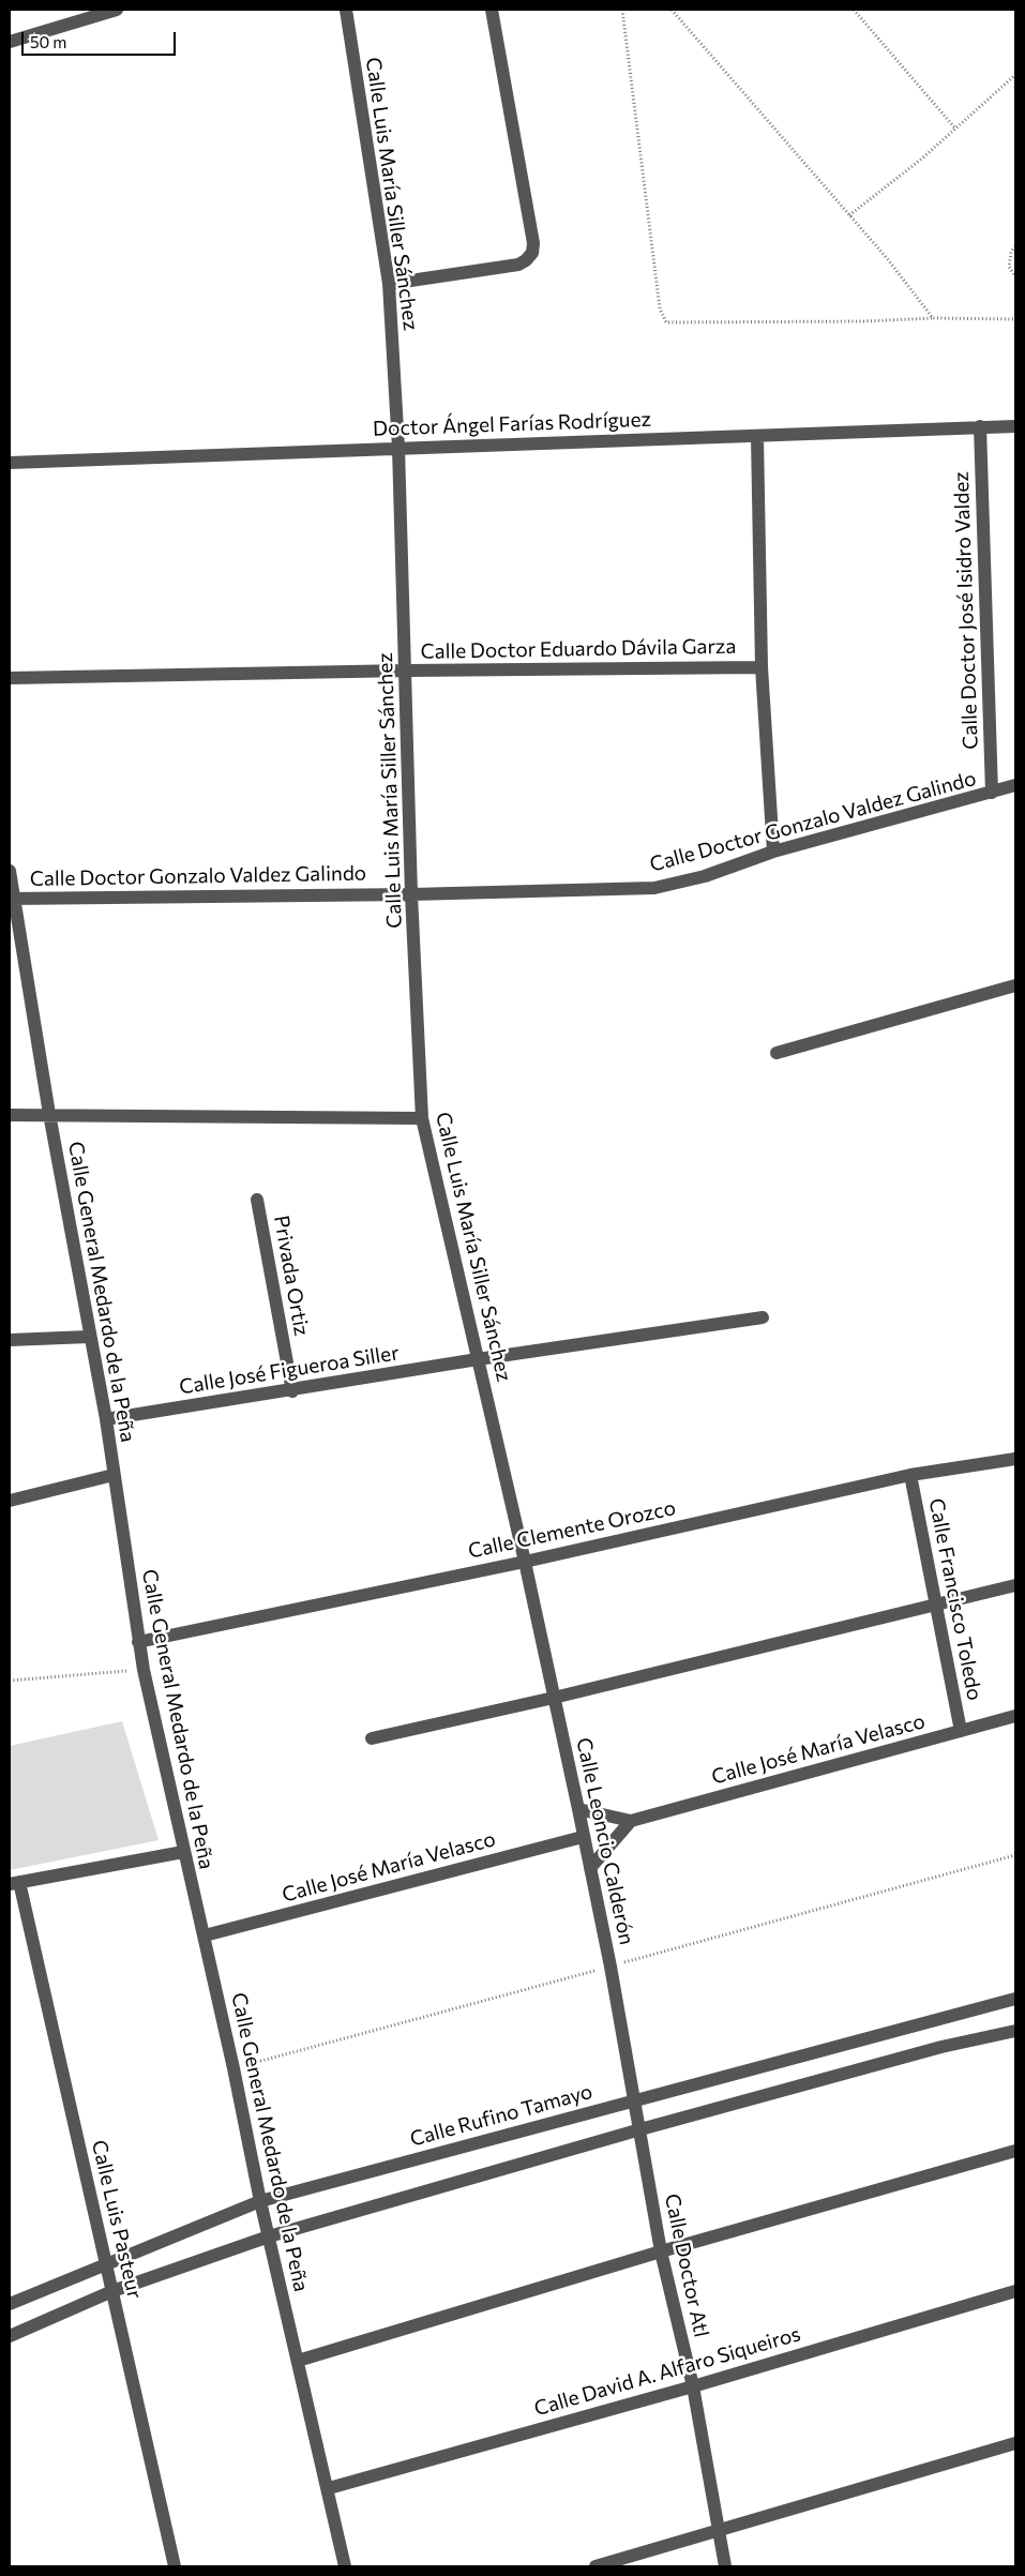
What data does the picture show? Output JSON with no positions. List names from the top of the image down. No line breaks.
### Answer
{"streets":{"street":["Calle Luis María Siller Sánchez","Doctor Ángel Farías Rodríguez","Calle Doctor José Isidro Valdez","Calle Doctor Eduardo Dávila Garza","Calle Doctor Gonzalo Valdez Galindo","Privada Ortiz","Calle General Medardo de la Peña","Calle José Figueroa Siller","Calle Clemente Orozco","Calle Francisco Toledo","Calle José María Velasco","Calle Leoncio Calderón","Calle Rufino Tamayo","Calle Luis Pasteur","Calle Doctor Atl","Calle David A. Alfaro Siqueiros"]},"crossings":[["Calle Luis María Siller Sánchez","Doctor Ángel Farías Rodríguez"],["Calle Luis María Siller Sánchez","Calle Doctor Eduardo Dávila Garza"],["Calle Luis María Siller Sánchez","Calle Doctor Gonzalo Valdez Galindo"],["Calle Luis María Siller Sánchez","Calle José Figueroa Siller"],["Calle Luis María Siller Sánchez","Calle Clemente Orozco"],["Calle Luis María Siller Sánchez","Calle Leoncio Calderón"],["Doctor Ángel Farías Rodríguez","Calle Doctor José Isidro Valdez"],["Calle Doctor José Isidro Valdez","Calle Doctor Gonzalo Valdez Galindo"],["Calle Doctor Gonzalo Valdez Galindo","Calle General Medardo de la Peña"],["Privada Ortiz","Calle José Figueroa Siller"],["Calle General Medardo de la Peña","Calle José Figueroa Siller"],["Calle General Medardo de la Peña","Calle Clemente Orozco"],["Calle General Medardo de la Peña","Calle José María Velasco"],["Calle General Medardo de la Peña","Calle Rufino Tamayo"],["Calle General Medardo de la Peña","Calle David A. Alfaro Siqueiros"],["Calle Clemente Orozco","Calle Francisco Toledo"],["Calle Clemente Orozco","Calle Leoncio Calderón"],["Calle Francisco Toledo","Calle José María Velasco"],["Calle José María Velasco","Calle Leoncio Calderón"],["Calle Leoncio Calderón","Calle Rufino Tamayo"],["Calle Leoncio Calderón","Calle Doctor Atl"],["Calle Rufino Tamayo","Calle Luis Pasteur"],["Calle Doctor Atl","Calle David A. Alfaro Siqueiros"]],"scale_bar":"50 m"}
